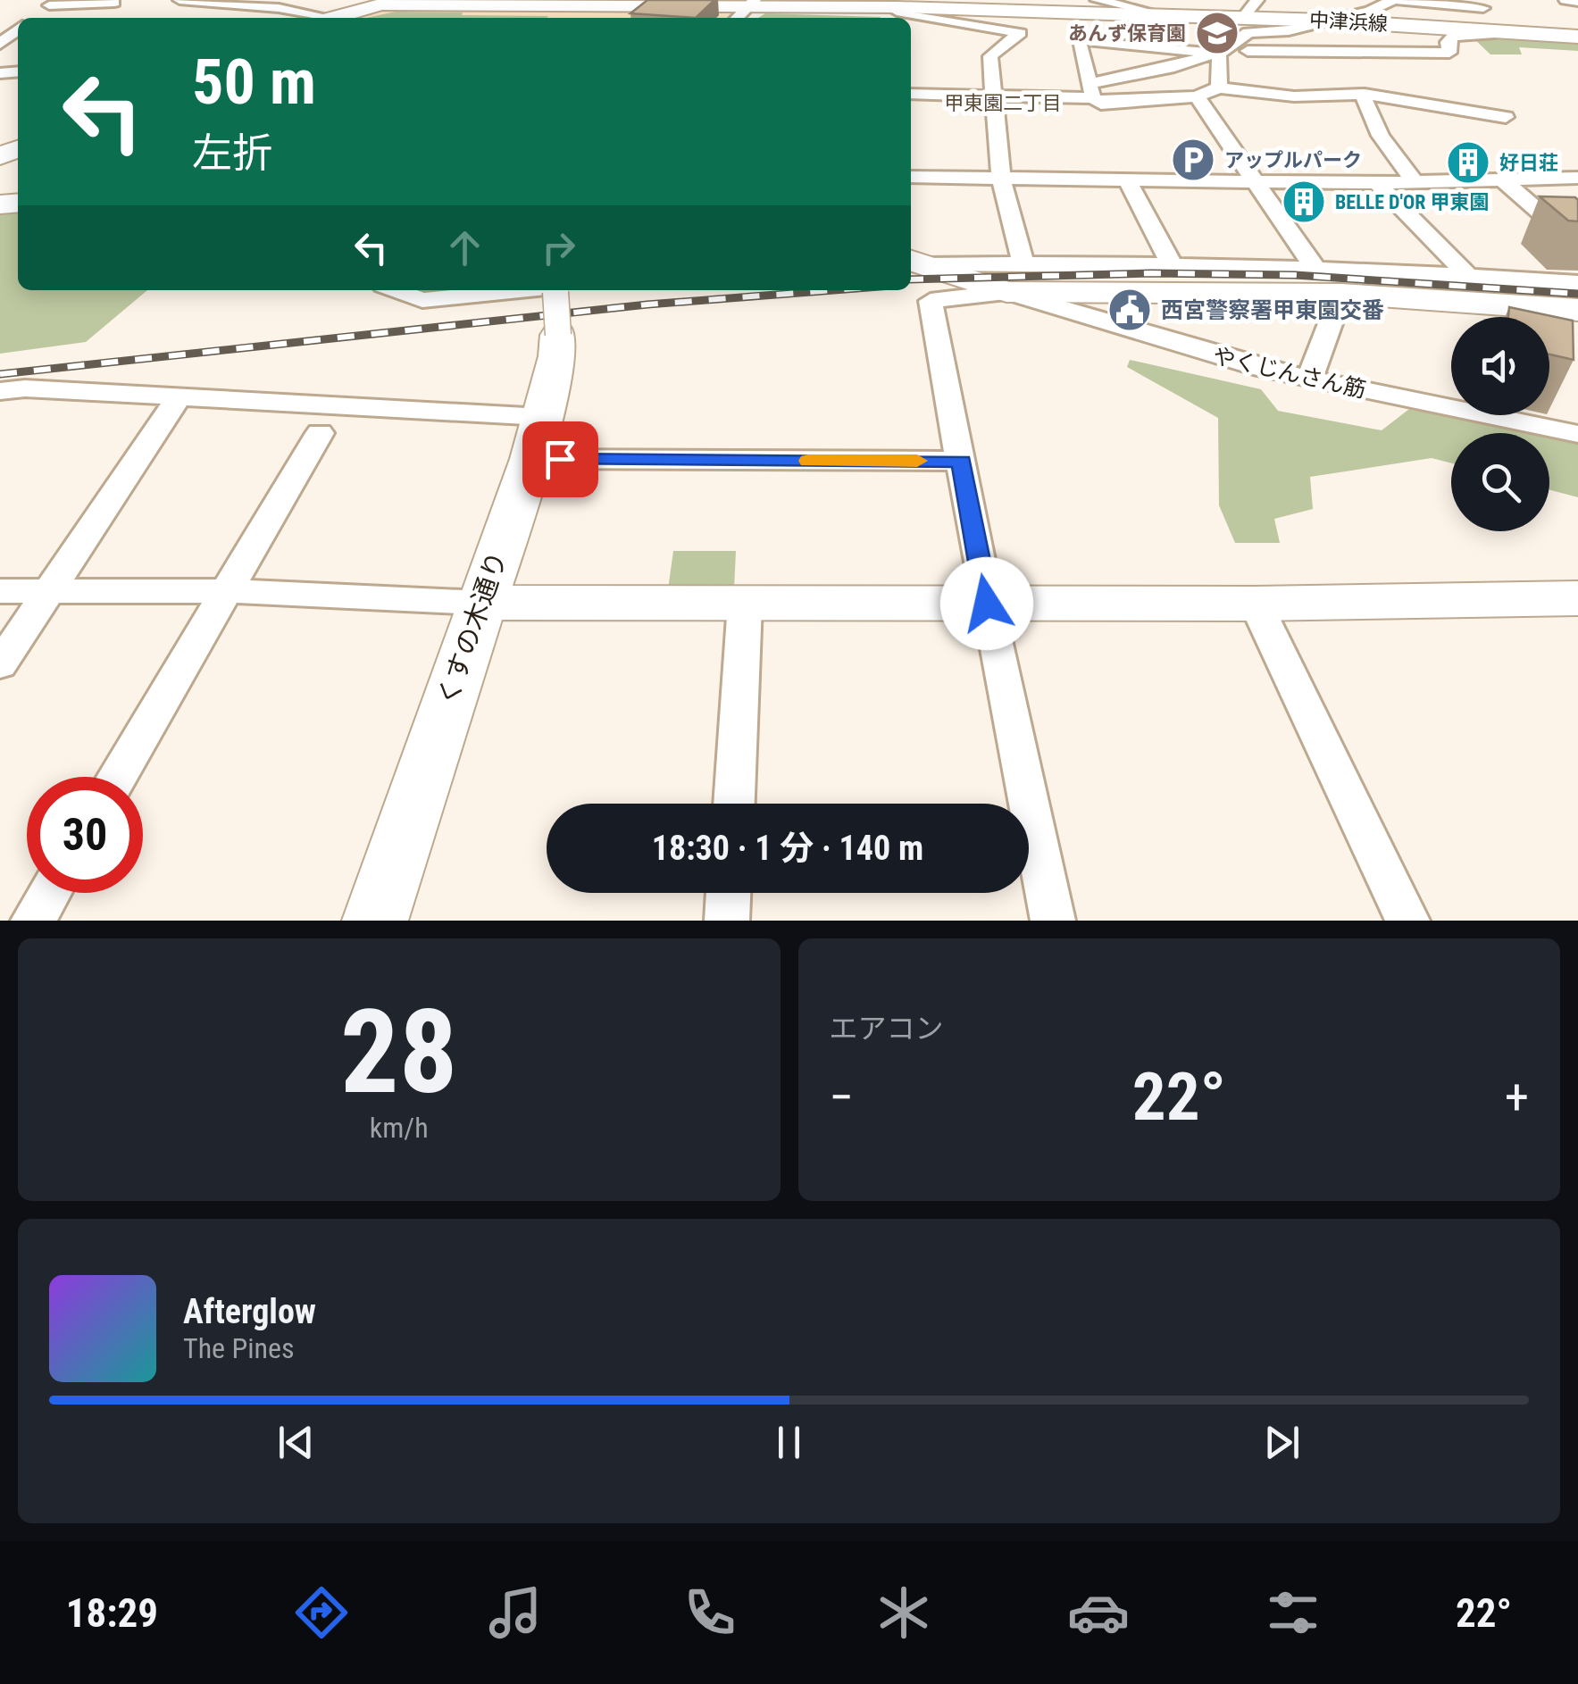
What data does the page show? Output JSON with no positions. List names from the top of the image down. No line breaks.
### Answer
{"streets":{"street":["中津浜線","やくじんさん筋","くすの木通り"]},"districts":["甲東園二丁目"],"places":{"school or university":["あんず保育園"],"parking":["アップルパーク"],"building":["好日荘","BELLE D'OR 甲東園"],"public building":["西宮警察署甲東園交番"]},"page":{"turn":["50 m","左折"],"limit":"30","trip":"18:30 · 1 分 · 140 m","tile":[["28","km/h"],"エアコン"],"heat":["−","22°","+"],"song":["Afterglow","The Pines"],"tabs":["18:29","22°"]}}
